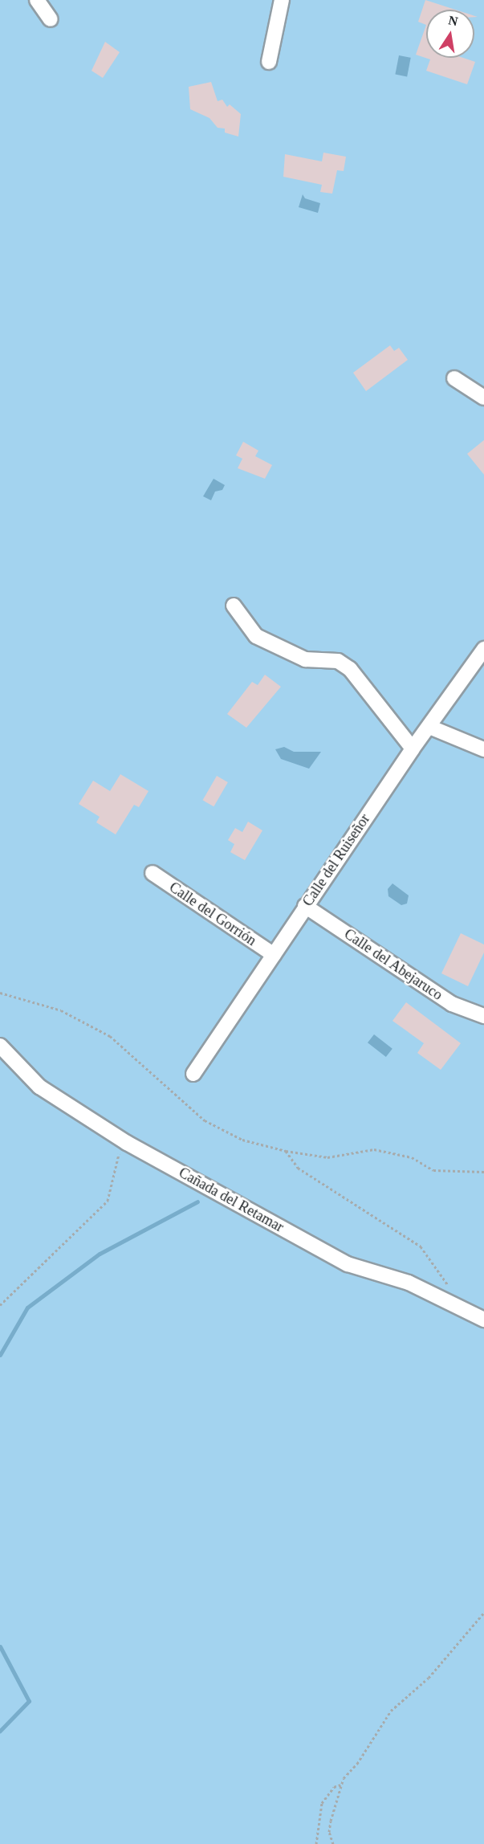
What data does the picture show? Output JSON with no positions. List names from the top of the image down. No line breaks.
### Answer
{"streets":{"street":["Calle del Ruiseñor","Calle del Gorrión","Calle del Abejaruco","Cañada del Retamar"]},"crossings":[["Calle del Ruiseñor","Calle del Gorrión"],["Calle del Ruiseñor","Calle del Abejaruco"]],"north":"top"}
